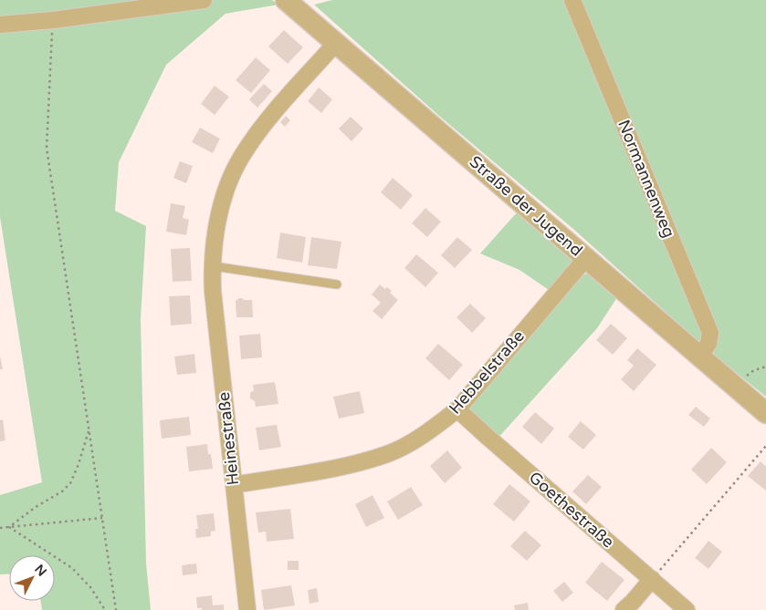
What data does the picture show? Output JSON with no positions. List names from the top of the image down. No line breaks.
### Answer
{"streets":{"street":["Normannenweg","Straße der Jugend","Hebbelstraße","Heinestraße","Goethestraße"]},"crossings":[["Normannenweg","Straße der Jugend"],["Straße der Jugend","Hebbelstraße"],["Straße der Jugend","Heinestraße"],["Hebbelstraße","Heinestraße"],["Hebbelstraße","Goethestraße"]],"north":"top right"}
